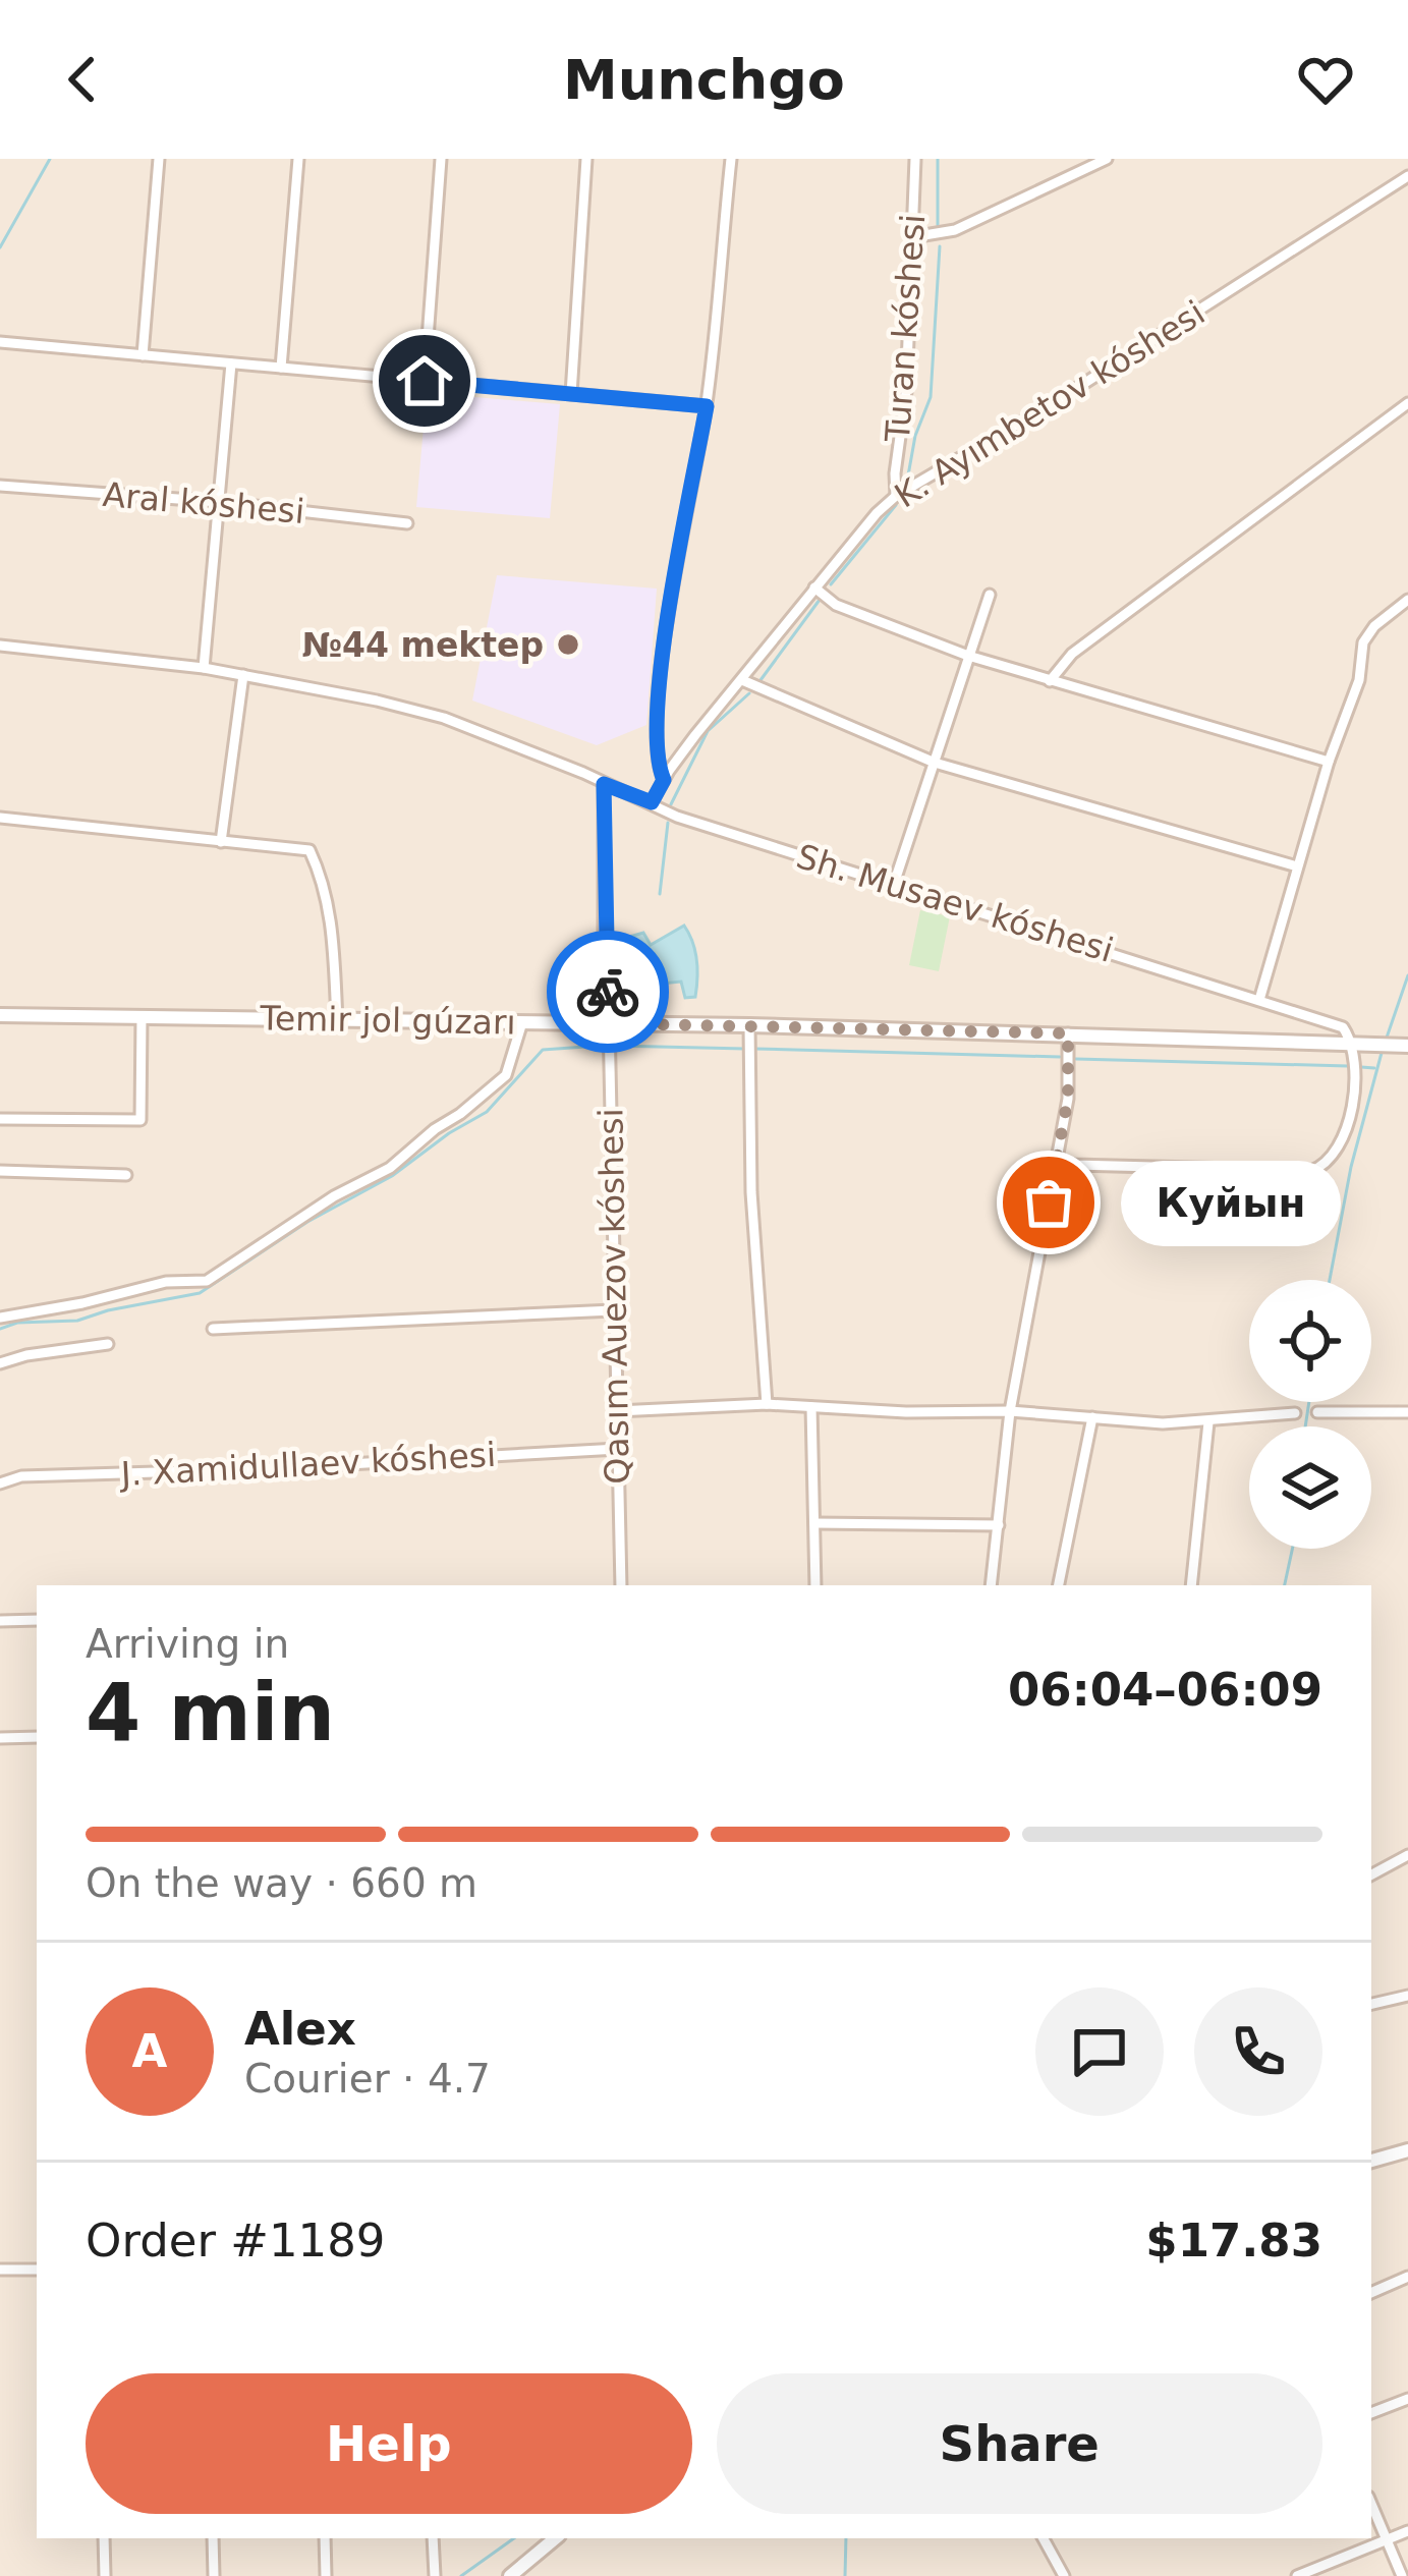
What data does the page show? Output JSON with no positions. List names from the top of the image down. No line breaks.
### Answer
{"streets":{"street":["Turan kóshesi","K. Ayımbetov kóshesi","Aral kóshesi","Sh. Musaev kóshesi","Temir jol gúzarı","Qasım Auezov kóshesi","J. Xamidullaev kóshesi"]},"crossings":[["Turan kóshesi","K. Ayımbetov kóshesi"],["K. Ayımbetov kóshesi","Sh. Musaev kóshesi"],["Sh. Musaev kóshesi","Temir jol gúzarı"],["Sh. Musaev kóshesi","Qasım Auezov kóshesi"],["Temir jol gúzarı","Qasım Auezov kóshesi"],["Qasım Auezov kóshesi","J. Xamidullaev kóshesi"]],"places":["№44 mektep","Куйын"],"page":{"header":"Munchgo","bubble":"Куйын","heading":["4 min","Arriving in","06:04–06:09"],"panel":["Alex","Courier · 4.7","Order #1189","$17.83"],"bar":"On the way · 660 m","round":"A","buttons":["Help","Share"]}}
